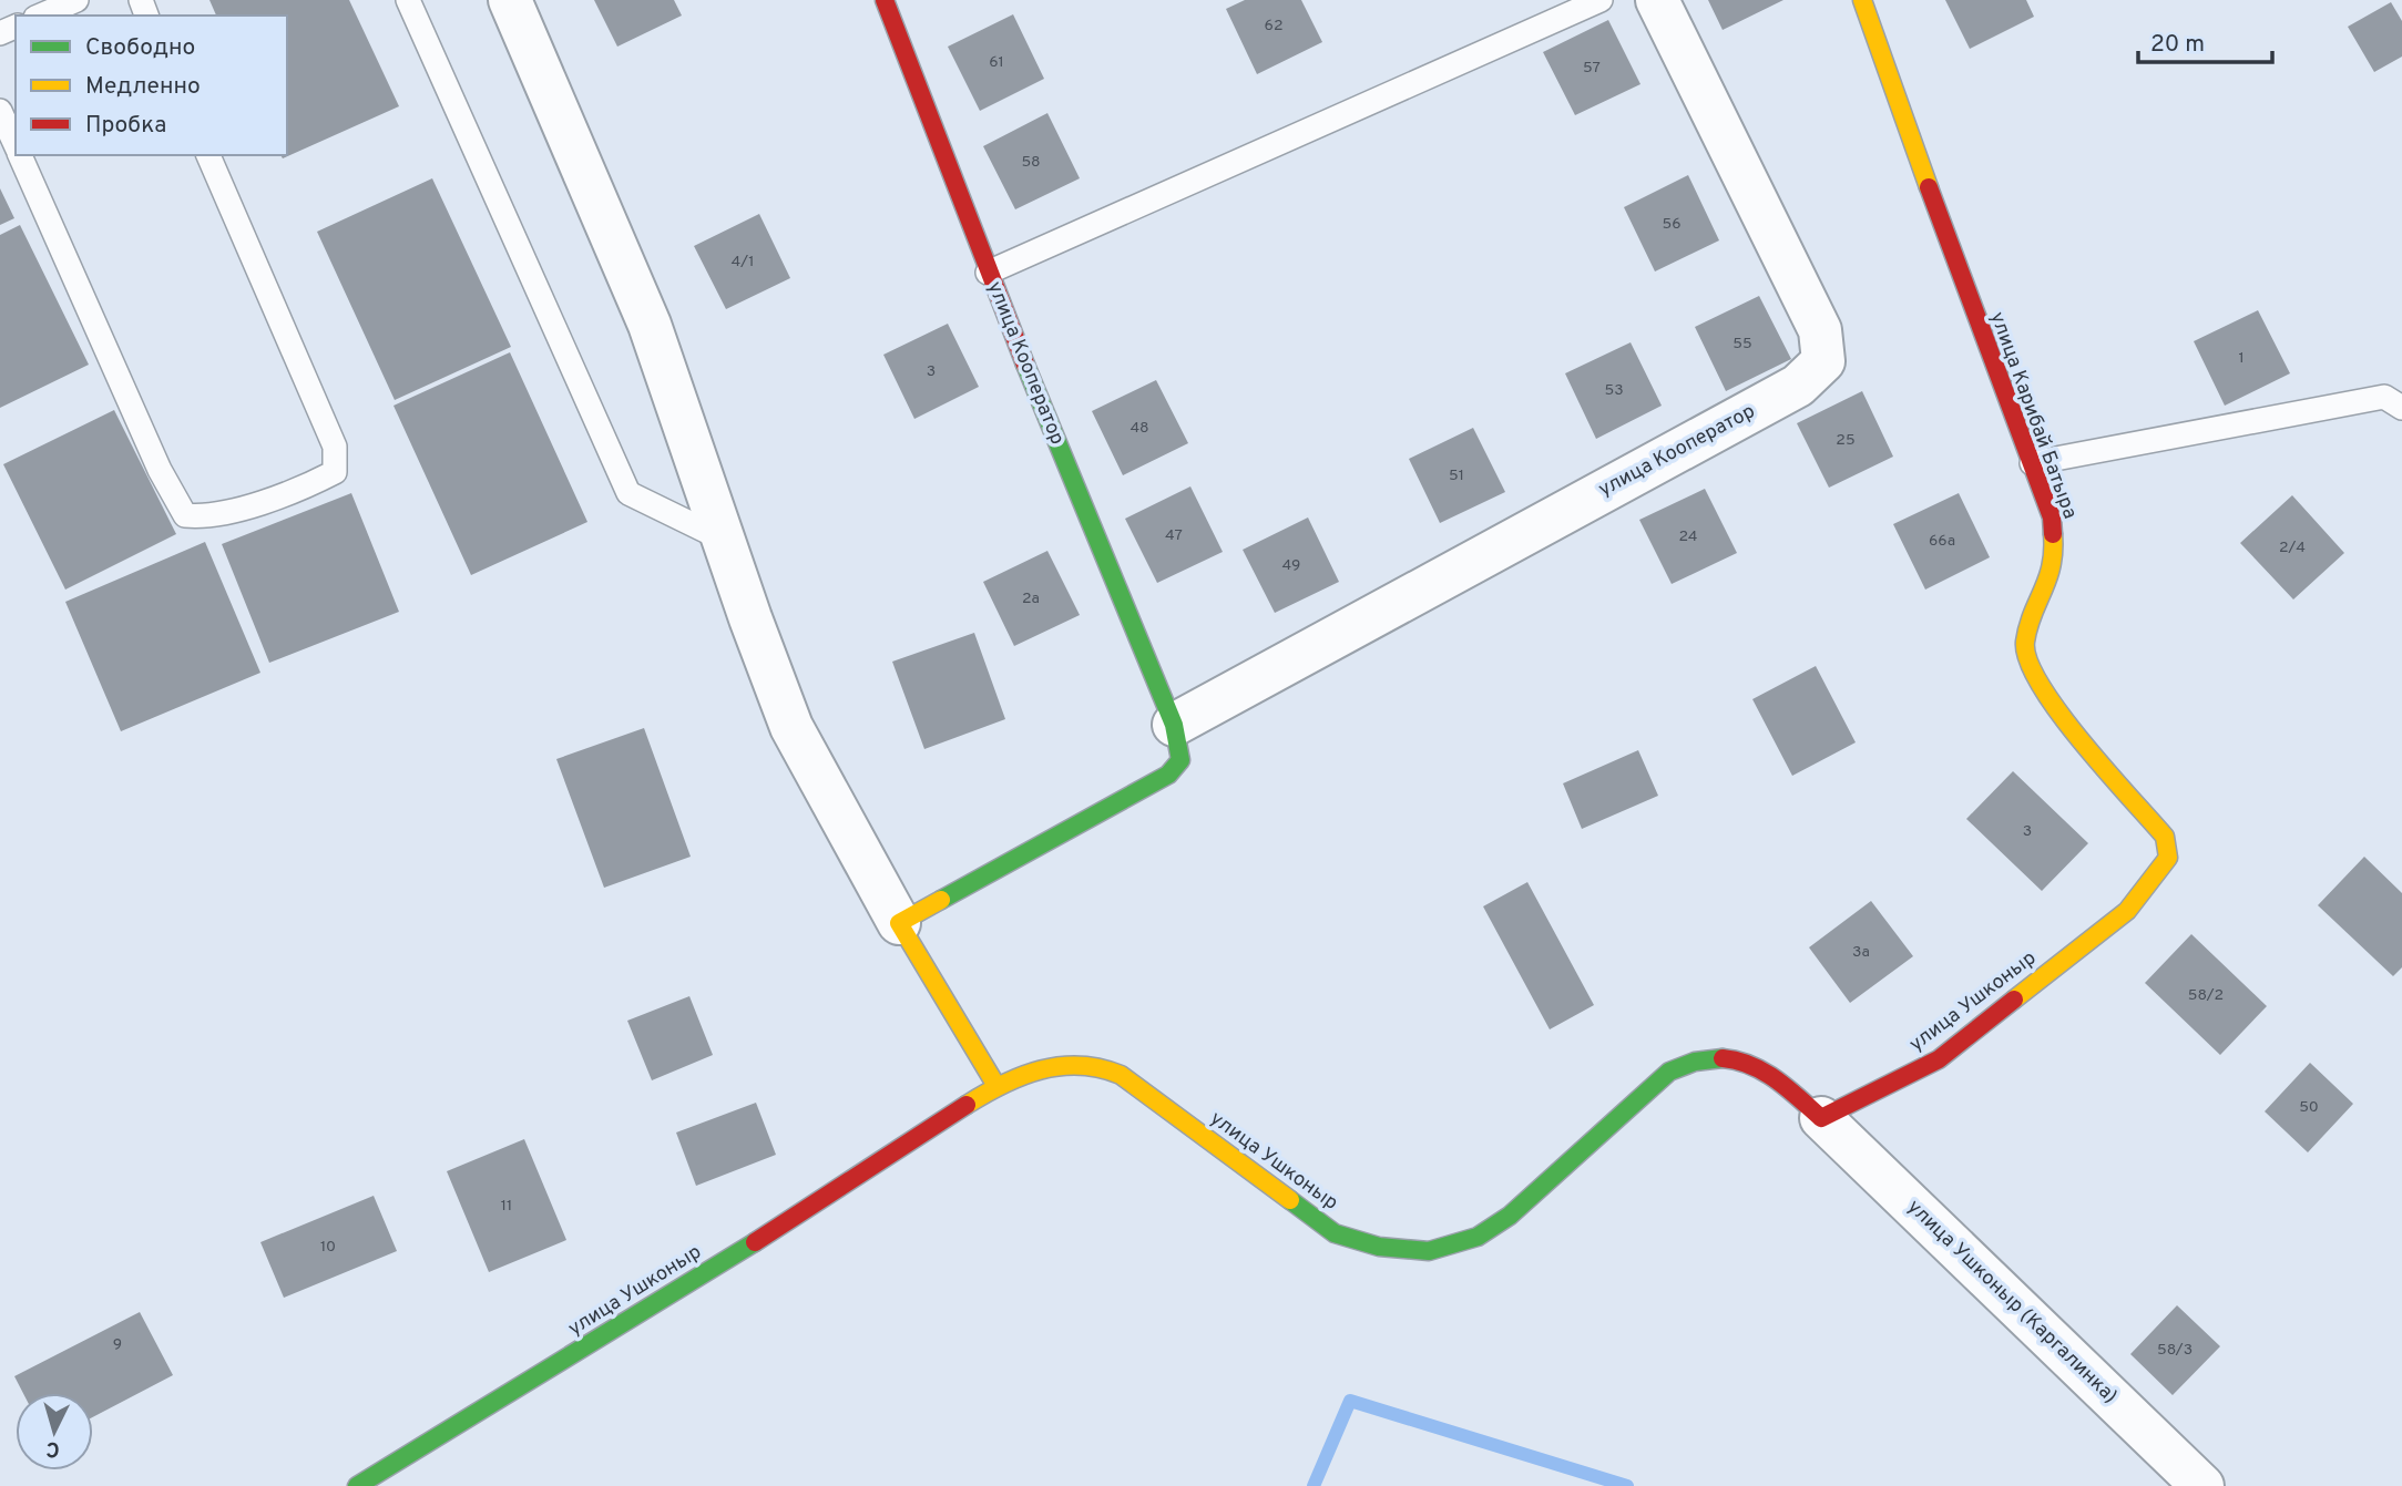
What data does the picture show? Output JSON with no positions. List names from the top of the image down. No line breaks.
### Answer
{"streets":{"street":["улица Кооператор","улица Карибай Батыра","улица Ушконыр","улица Ушконыр (Каргалинка)"]},"crossings":[["улица Карибай Батыра","улица Ушконыр"],["улица Ушконыр","улица Ушконыр (Каргалинка)"]],"house_numbers":["62","61","57","58","56","4/1","55","1","3","53","48","25","51","47","24","66а","2/4","49","2а","3","3а","58/2","50","11","10","9","58/3"],"legend":["Свободно","Медленно","Пробка"],"scale_bar":"20 m","north":"bottom"}
